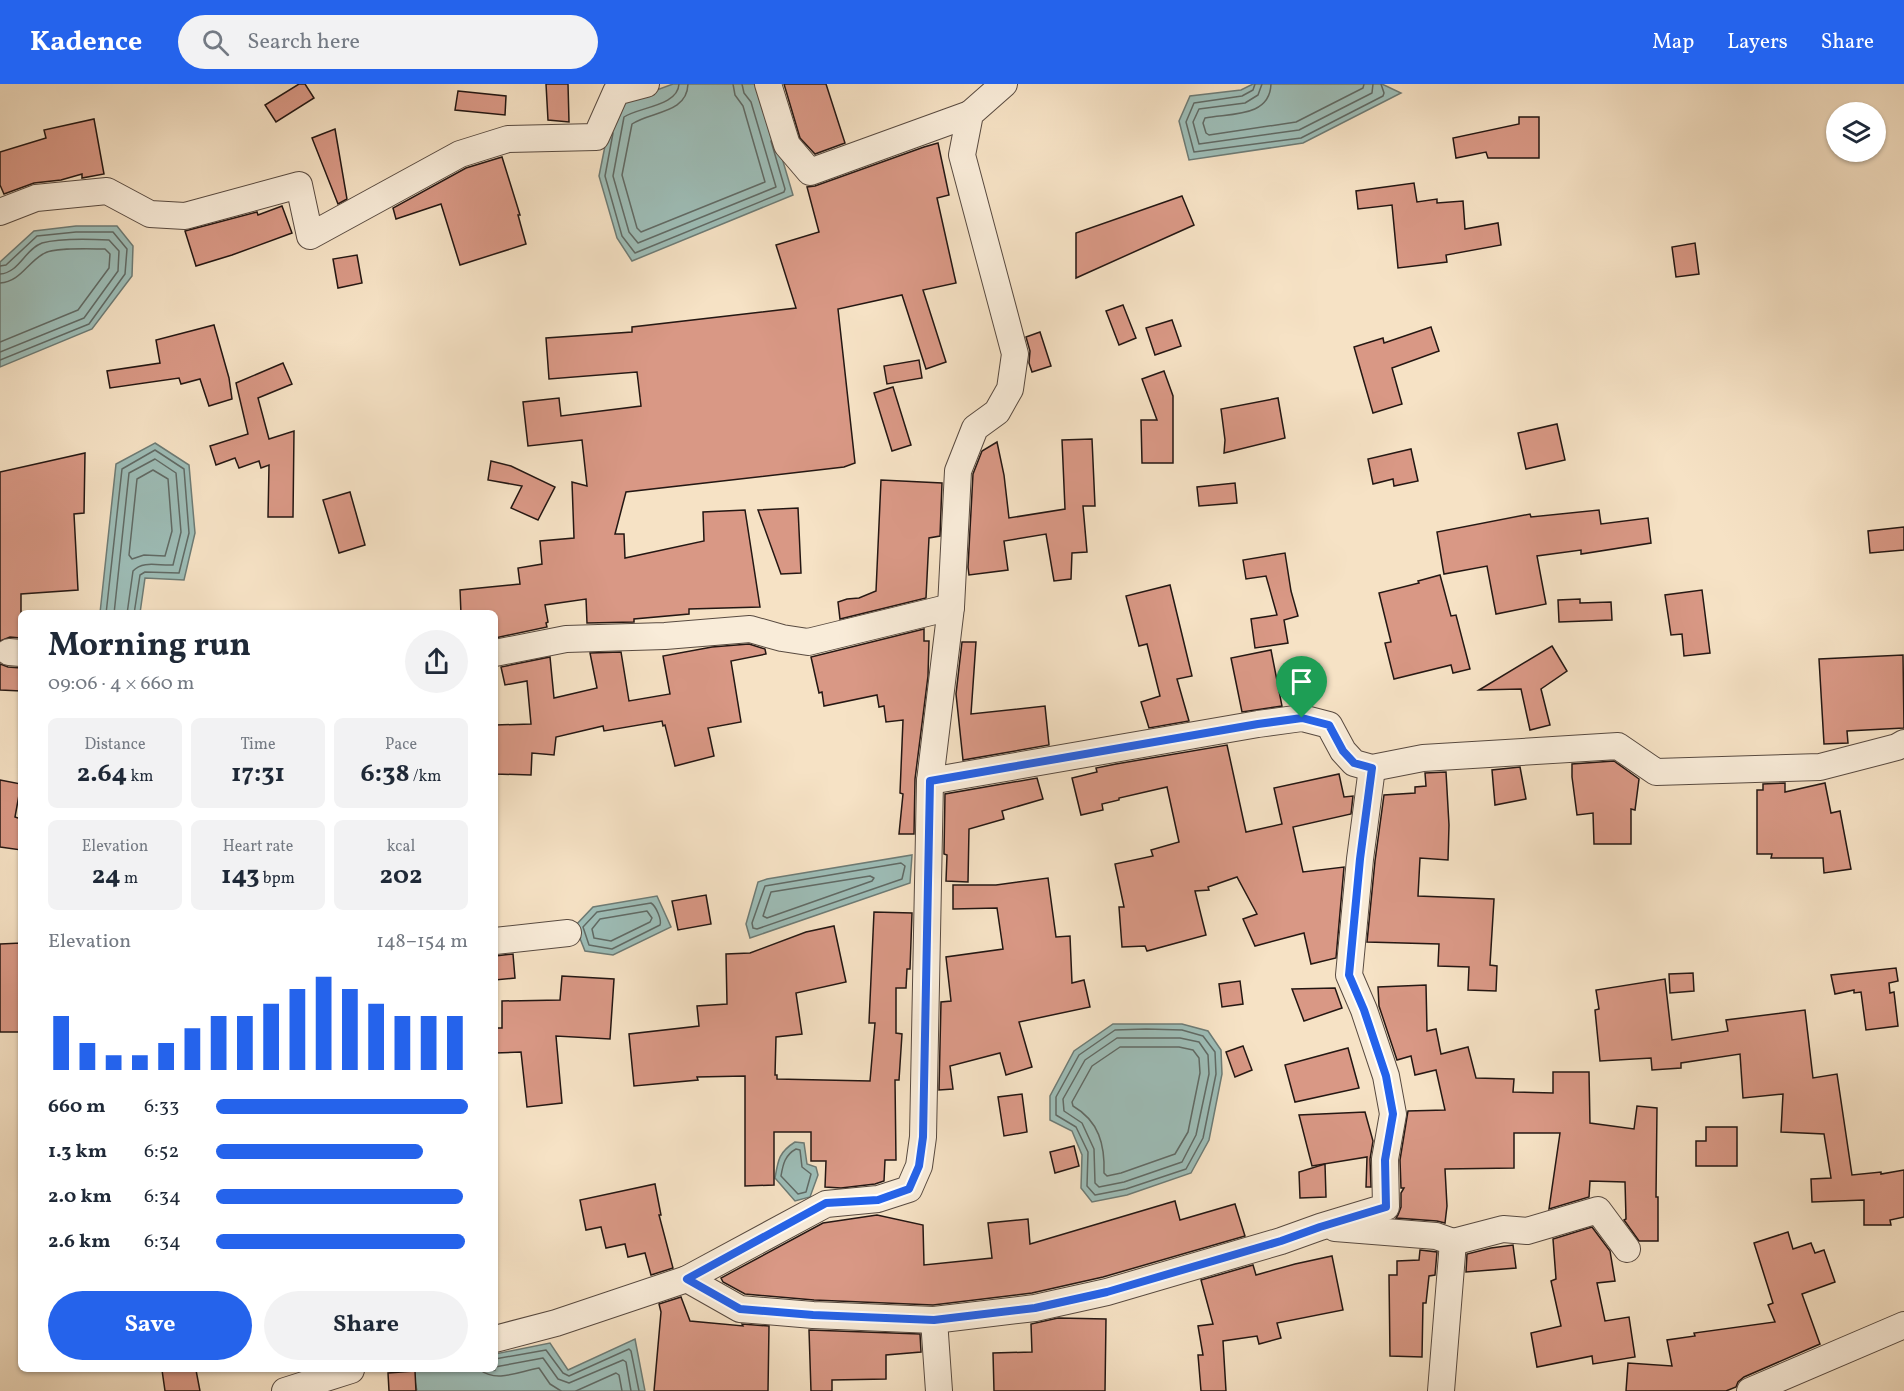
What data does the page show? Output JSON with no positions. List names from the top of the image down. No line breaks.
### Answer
{"page":{"header":"Kadence","search":"Search here","nav":["Map","Layers","Share"],"heading":["Morning run","09:06 · 4 × 660 m"],"stats":[["Distance","2.64 km"],["Time","17:31"],["Pace","6:38 /km"],["Elevation","24 m"],["Heart rate","143 bpm"],["kcal","202"]],"chart":["Elevation","148–154 m"],"list":[{"name":"660 m","note":"6:33"},{"name":"1.3 km","note":"6:52"},{"name":"2.0 km","note":"6:34"},{"name":"2.6 km","note":"6:34"}],"buttons":["Save","Share"]}}
